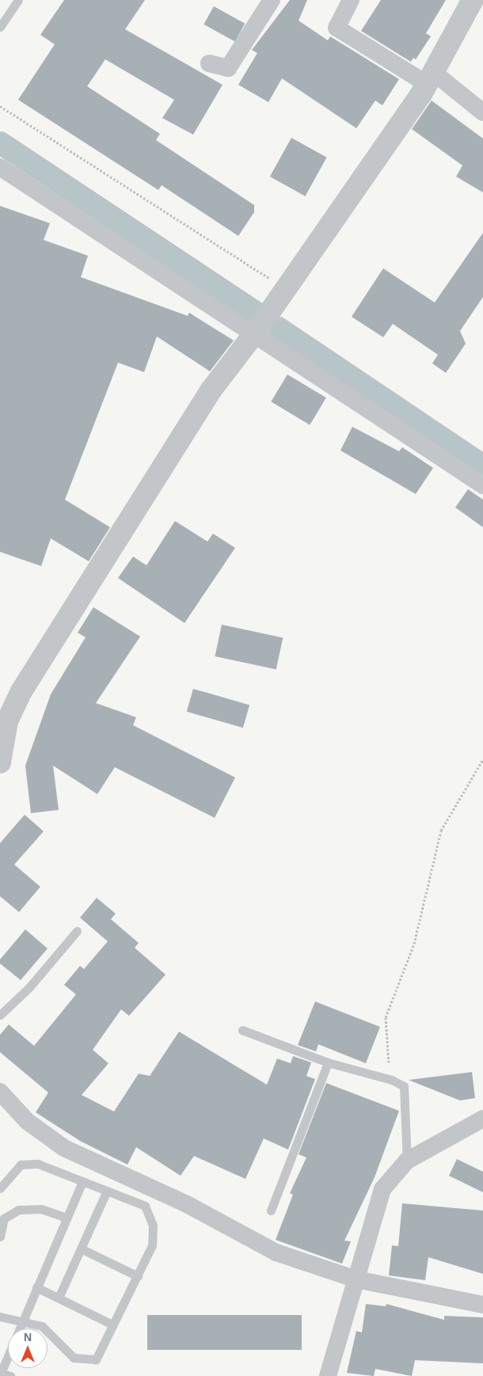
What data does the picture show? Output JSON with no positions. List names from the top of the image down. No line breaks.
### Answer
{"north":"top"}
